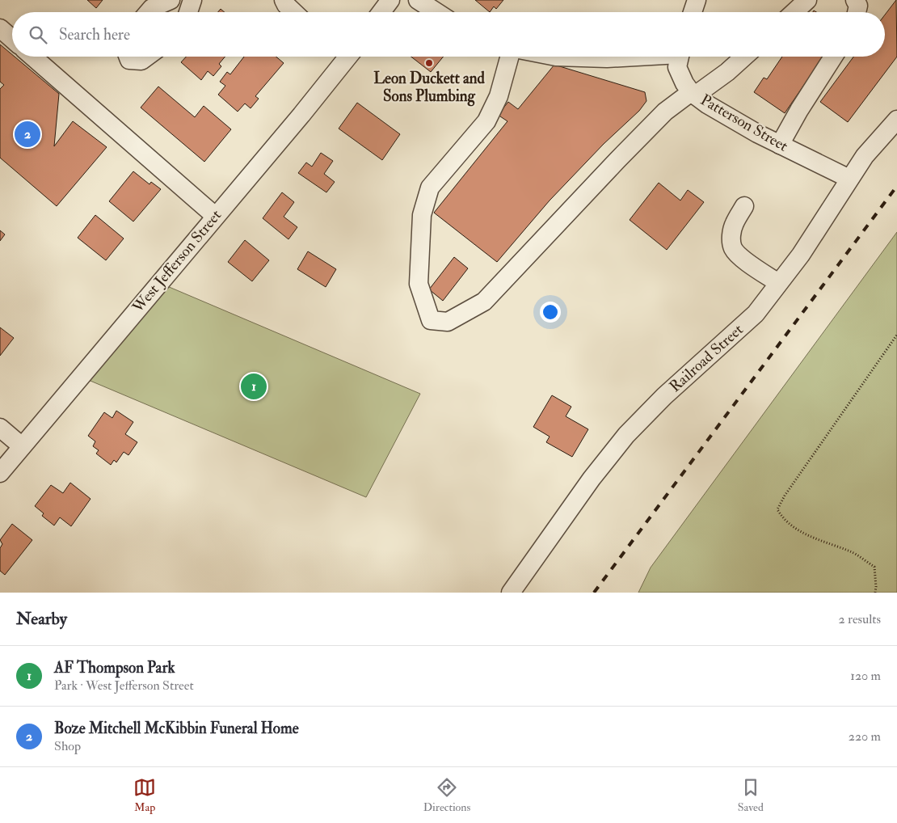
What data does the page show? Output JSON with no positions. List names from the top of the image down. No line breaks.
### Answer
{"streets":{"street":["Patterson Street","West Jefferson Street","Railroad Street"]},"crossings":[["Patterson Street","Railroad Street"]],"places":["Leon Duckett and Sons Plumbing"],"page":{"search":"Search here","pins":["2","1"],"heading":["Nearby","2 results"],"list":[{"mark":"1","name":"AF Thompson Park","note":"Park · West Jefferson Street","value":"120 m"},{"mark":"2","name":"Boze Mitchell McKibbin Funeral Home","note":"Shop","value":"220 m"}],"nav":["Map","Directions","Saved"]}}
